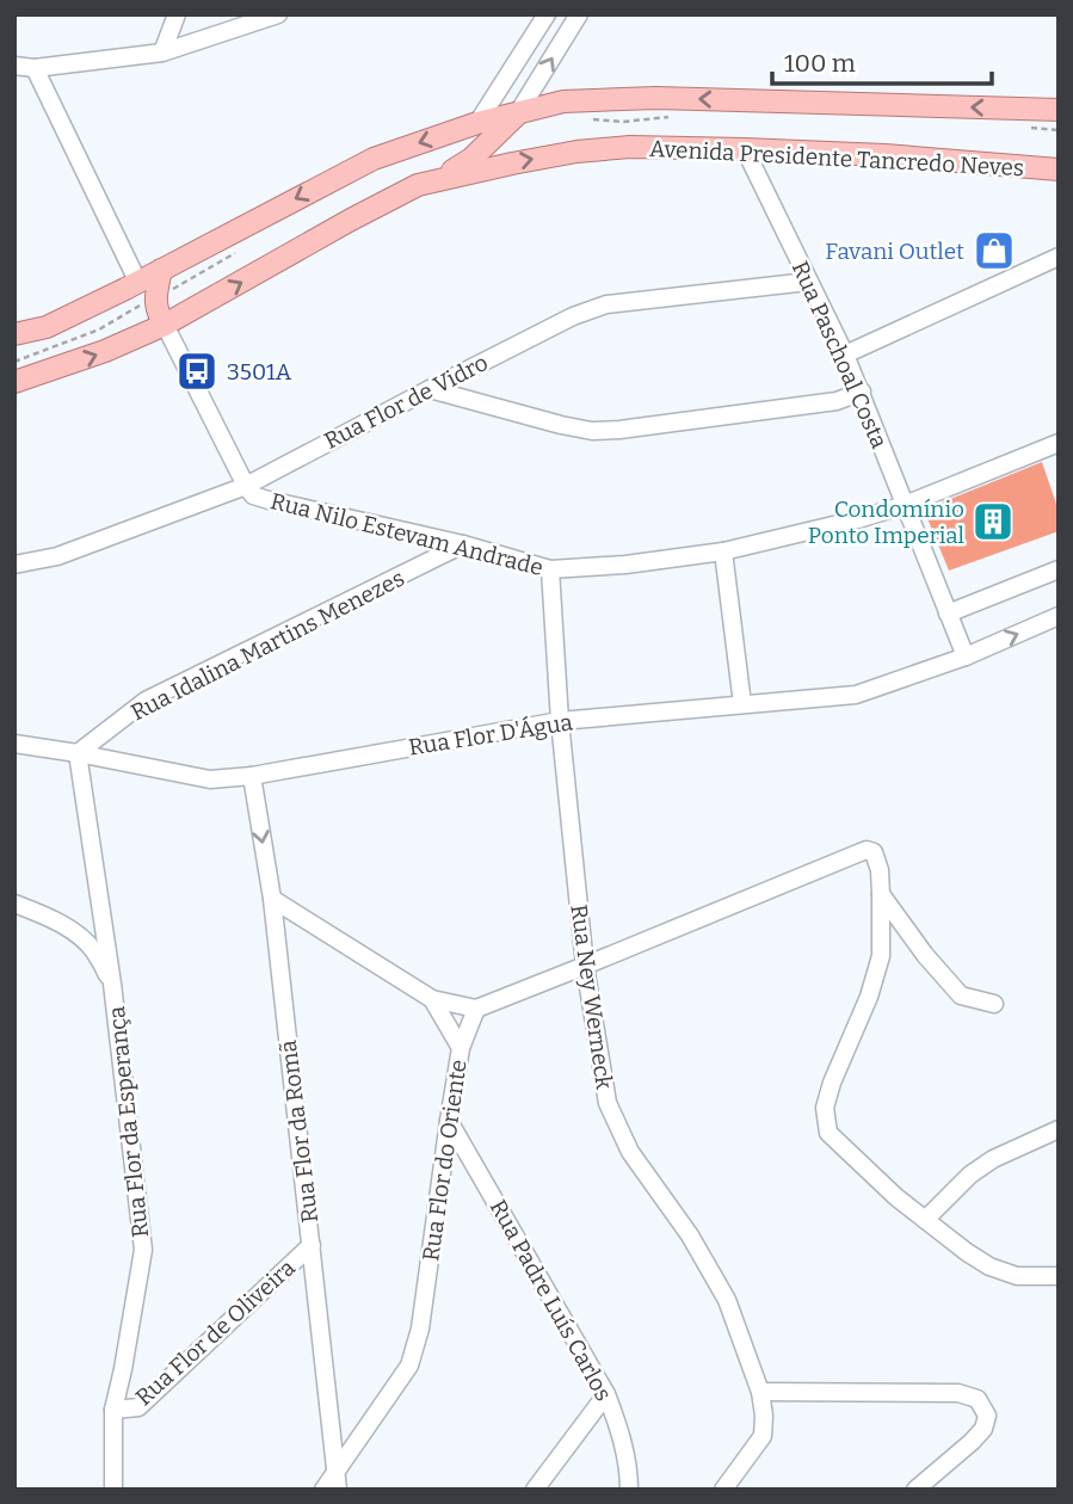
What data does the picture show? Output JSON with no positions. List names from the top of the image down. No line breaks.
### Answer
{"streets":{"main road":["Avenida Presidente Tancredo Neves"],"street":["Rua Paschoal Costa","Rua Flor de Vidro","Rua Nilo Estevam Andrade","Rua Idalina Martins Menezes","Rua Flor D'Água","Rua Ney Werneck","Rua Flor da Esperança","Rua Flor da Romã","Rua Flor do Oriente","Rua Padre Luís Carlos","Rua Flor de Oliveira"]},"crossings":[["Avenida Presidente Tancredo Neves","Rua Paschoal Costa"],["Rua Paschoal Costa","Rua Flor de Vidro"],["Rua Paschoal Costa","Rua Nilo Estevam Andrade"],["Rua Paschoal Costa","Rua Flor D'Água"],["Rua Flor de Vidro","Rua Nilo Estevam Andrade"],["Rua Nilo Estevam Andrade","Rua Idalina Martins Menezes"],["Rua Nilo Estevam Andrade","Rua Ney Werneck"],["Rua Idalina Martins Menezes","Rua Flor D'Água"],["Rua Idalina Martins Menezes","Rua Flor da Esperança"],["Rua Flor D'Água","Rua Ney Werneck"],["Rua Flor D'Água","Rua Flor da Esperança"],["Rua Flor D'Água","Rua Flor da Romã"],["Rua Flor da Esperança","Rua Flor de Oliveira"],["Rua Flor da Romã","Rua Flor do Oriente"],["Rua Flor da Romã","Rua Flor de Oliveira"],["Rua Flor do Oriente","Rua Padre Luís Carlos"]],"places":{"shop":["Favani Outlet"],"bus stop":["3501A"],"building":["Condomínio Ponto Imperial"]},"scale_bar":"100 m"}
